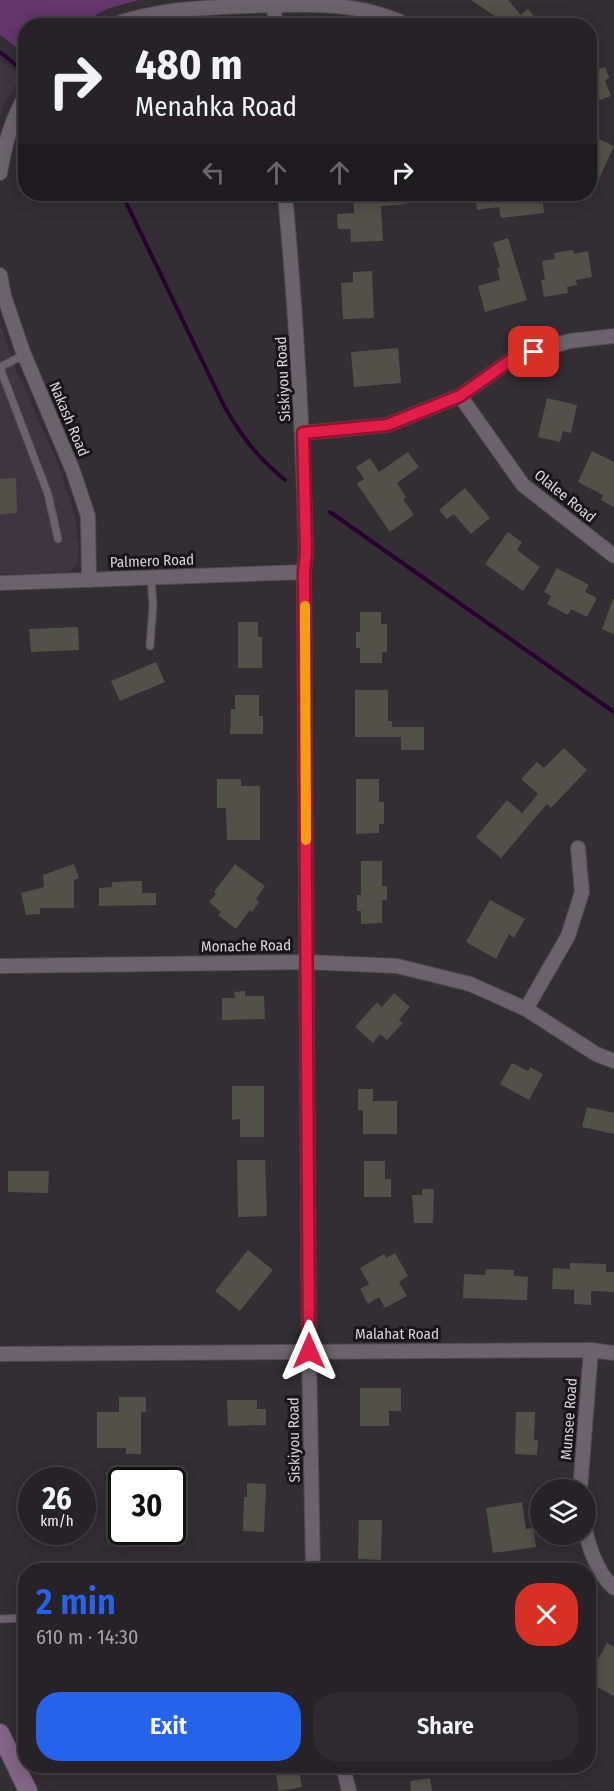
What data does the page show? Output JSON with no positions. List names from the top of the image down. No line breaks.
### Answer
{"streets":{"street":["Siskiyou Road","Nakash Road","Olalee Road","Palmero Road","Monache Road","Malahat Road","Munsee Road"]},"crossings":[["Siskiyou Road","Palmero Road"],["Siskiyou Road","Monache Road"],["Siskiyou Road","Malahat Road"],["Nakash Road","Palmero Road"],["Malahat Road","Munsee Road"]],"page":{"turn":["480 m","Menahka Road"],"speed":"26 km/h","limit":"30","heading":["2 min","610 m · 14:30"],"buttons":["Exit","Share"]}}
